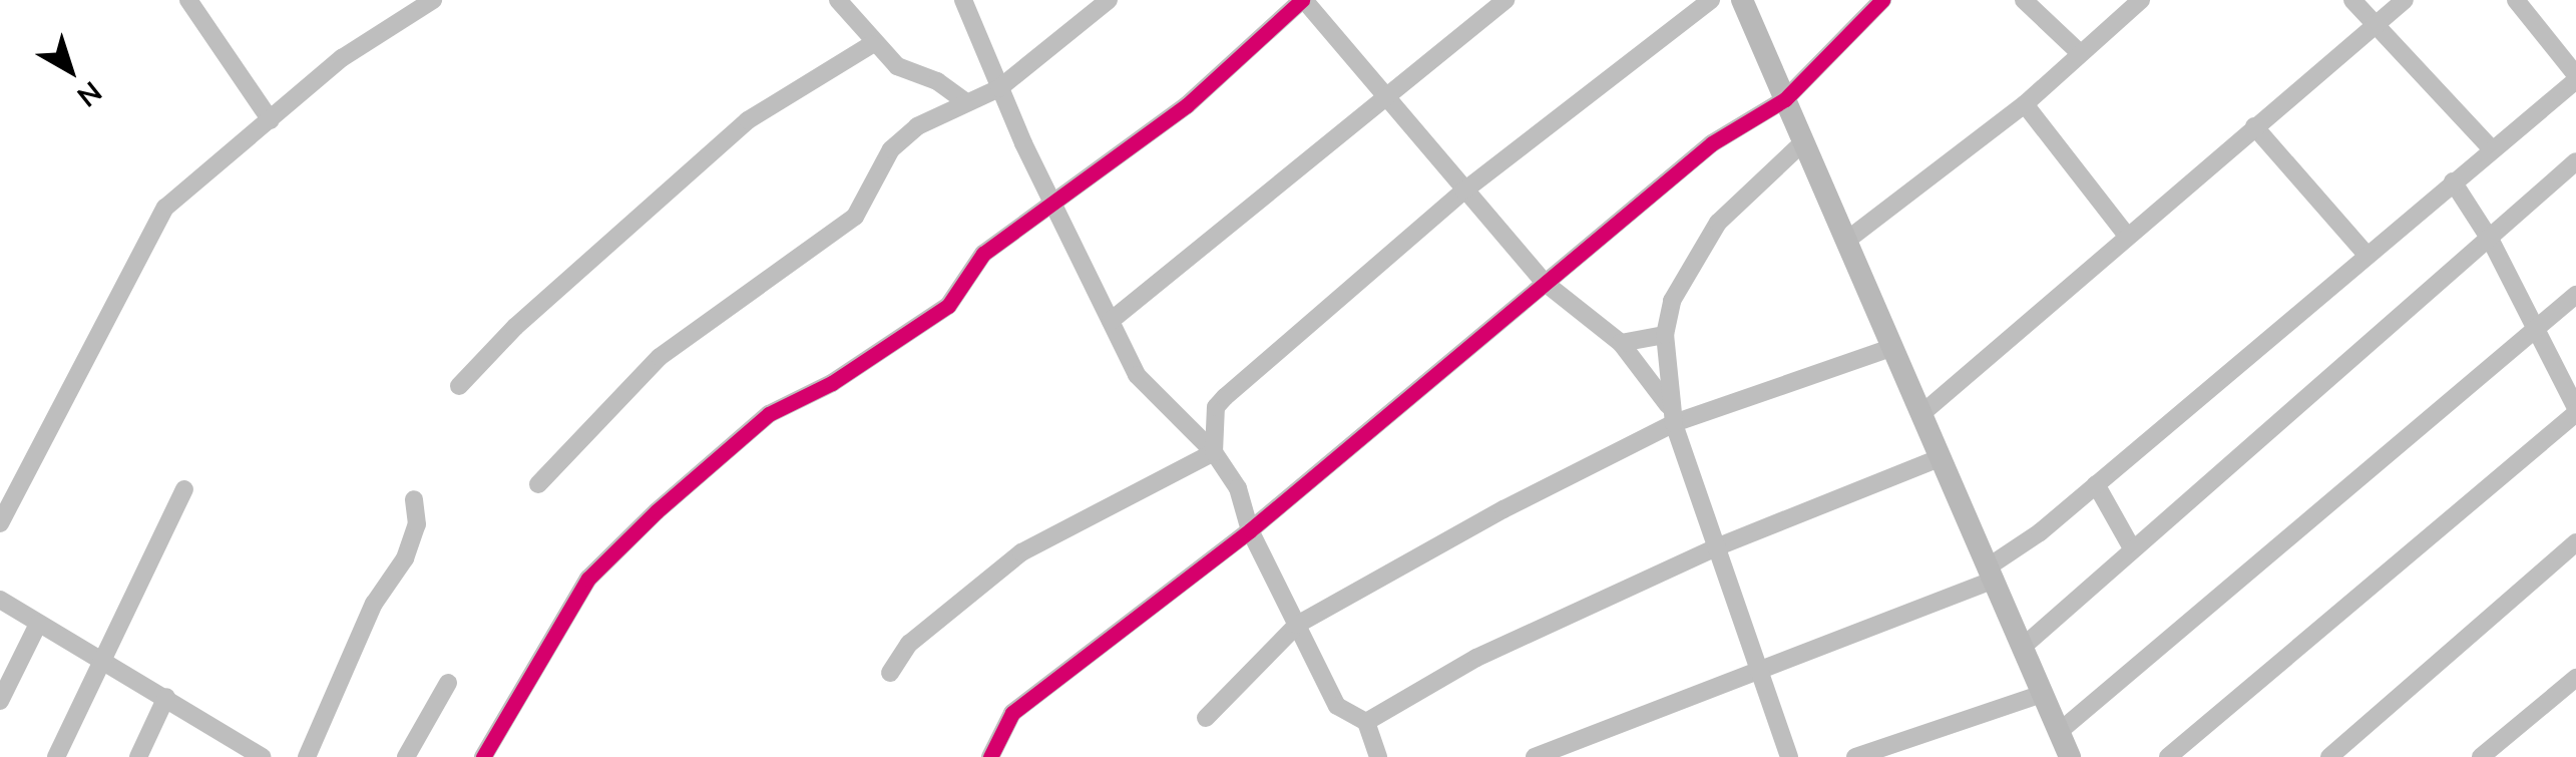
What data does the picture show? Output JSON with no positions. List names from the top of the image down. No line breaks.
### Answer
{"north":"bottom right"}
